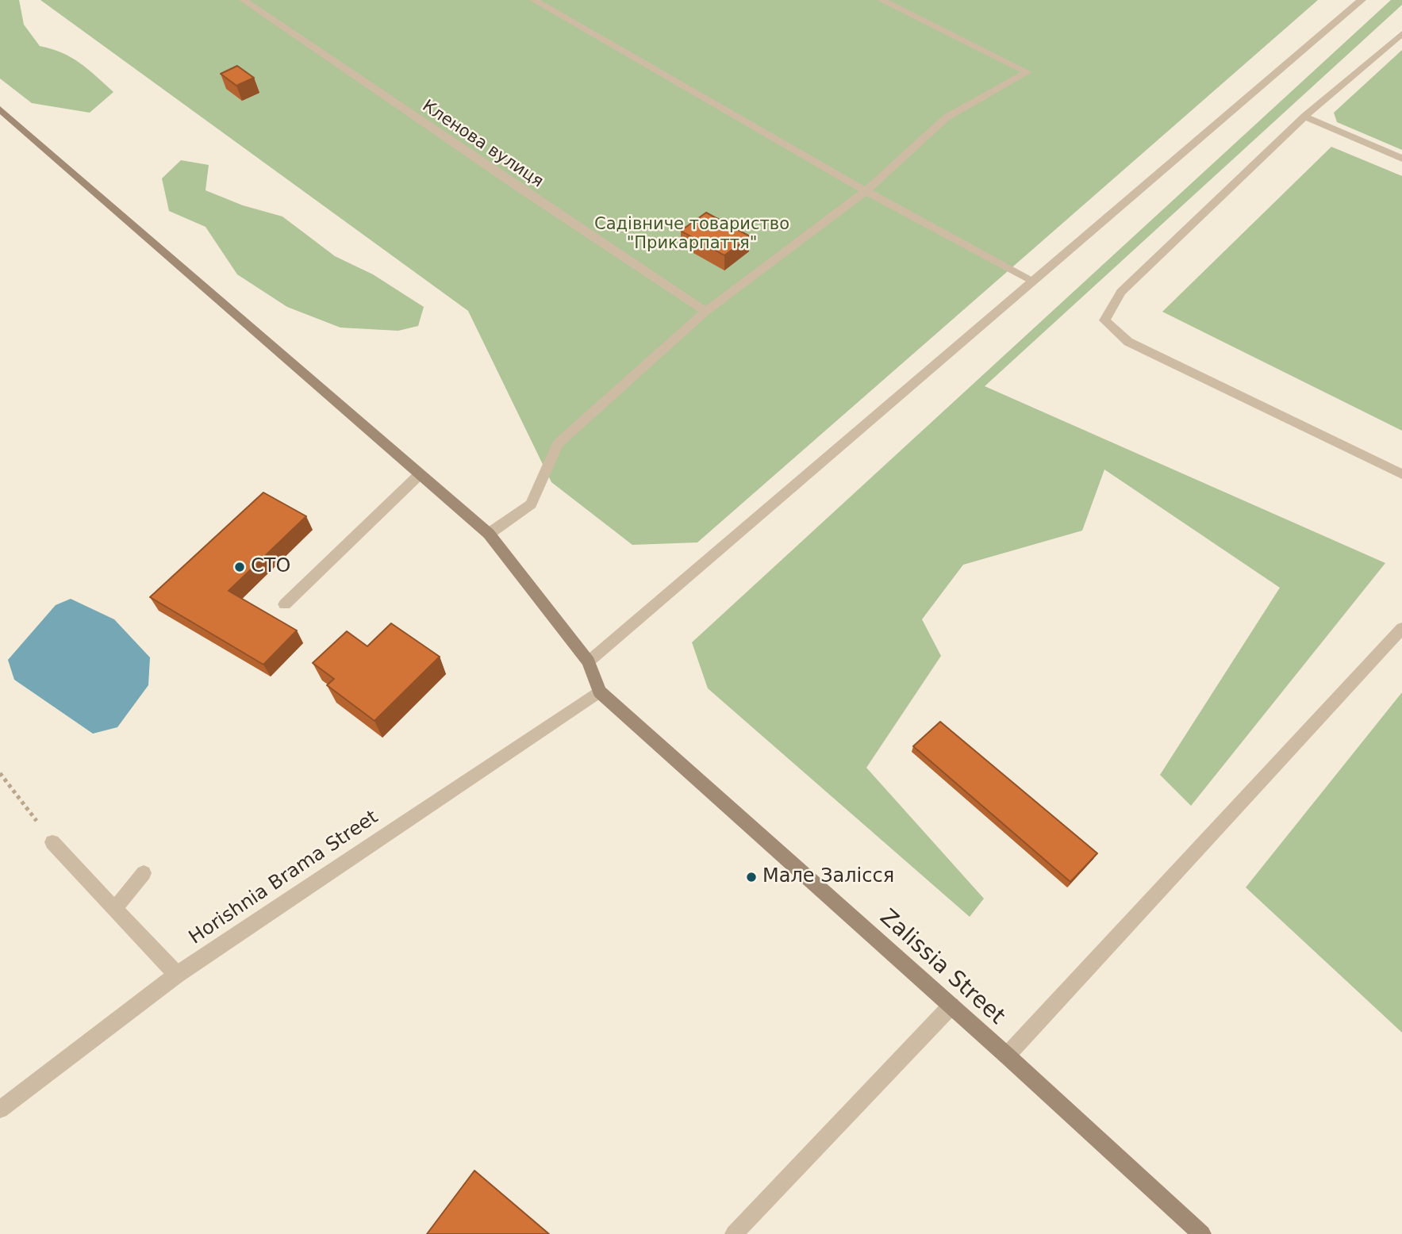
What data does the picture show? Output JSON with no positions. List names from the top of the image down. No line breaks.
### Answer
{"streets":{"main road":["Zalissia Street"],"street":["Кленова вулиця","Horishnia Brama Street"]},"crossings":[["Horishnia Brama Street","Zalissia Street"]],"parks":["Садівниче товариство \"Прикарпаття\""],"places":["СТО","Мале Залісся"]}
